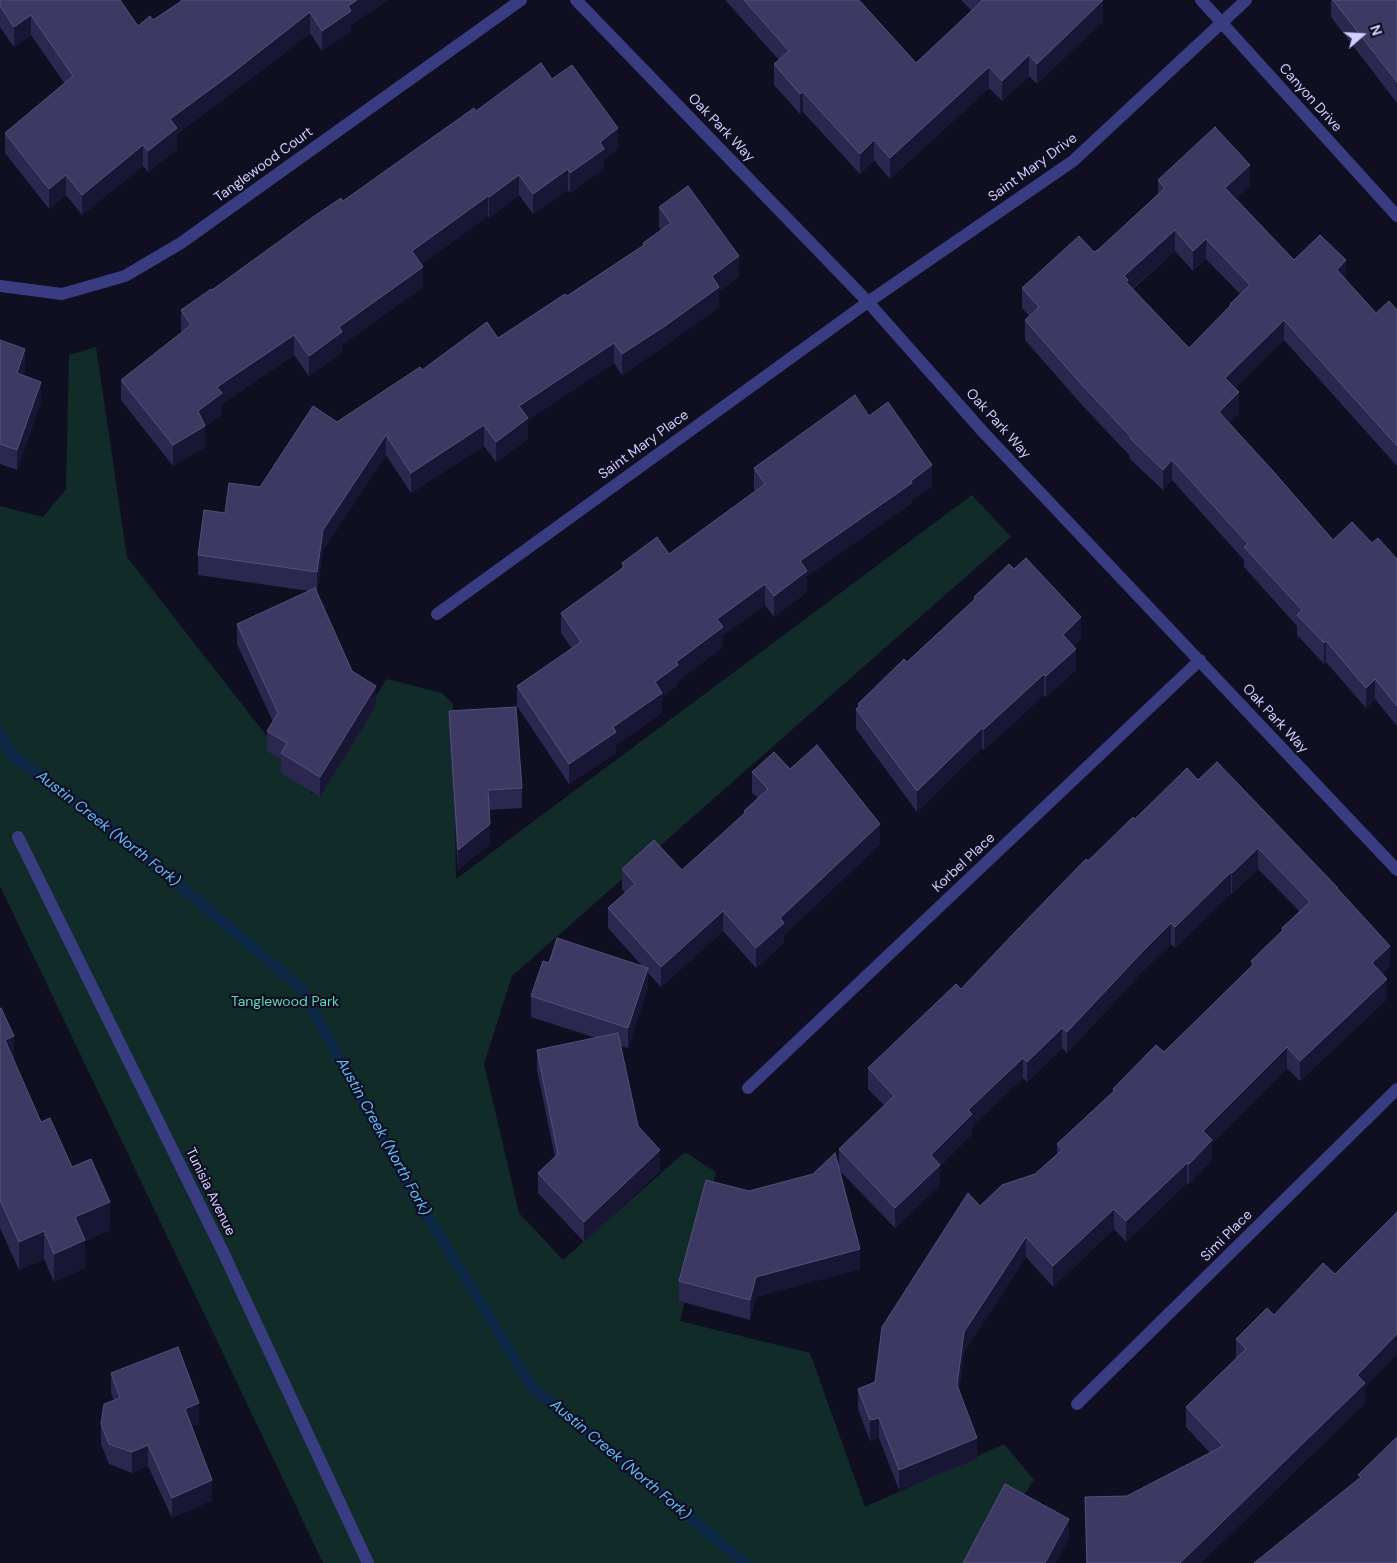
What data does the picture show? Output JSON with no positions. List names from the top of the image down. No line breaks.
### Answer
{"streets":{"street":["Canyon Drive","Oak Park Way","Tanglewood Court","Saint Mary Drive","Saint Mary Place","Korbel Place","Tunisia Avenue","Simi Place"]},"crossings":[["Canyon Drive","Saint Mary Drive"],["Oak Park Way","Saint Mary Drive"],["Oak Park Way","Saint Mary Place"],["Oak Park Way","Korbel Place"],["Saint Mary Drive","Saint Mary Place"]],"water":["Austin Creek (North Fork)"],"parks":["Tanglewood Park"],"north":"right"}
